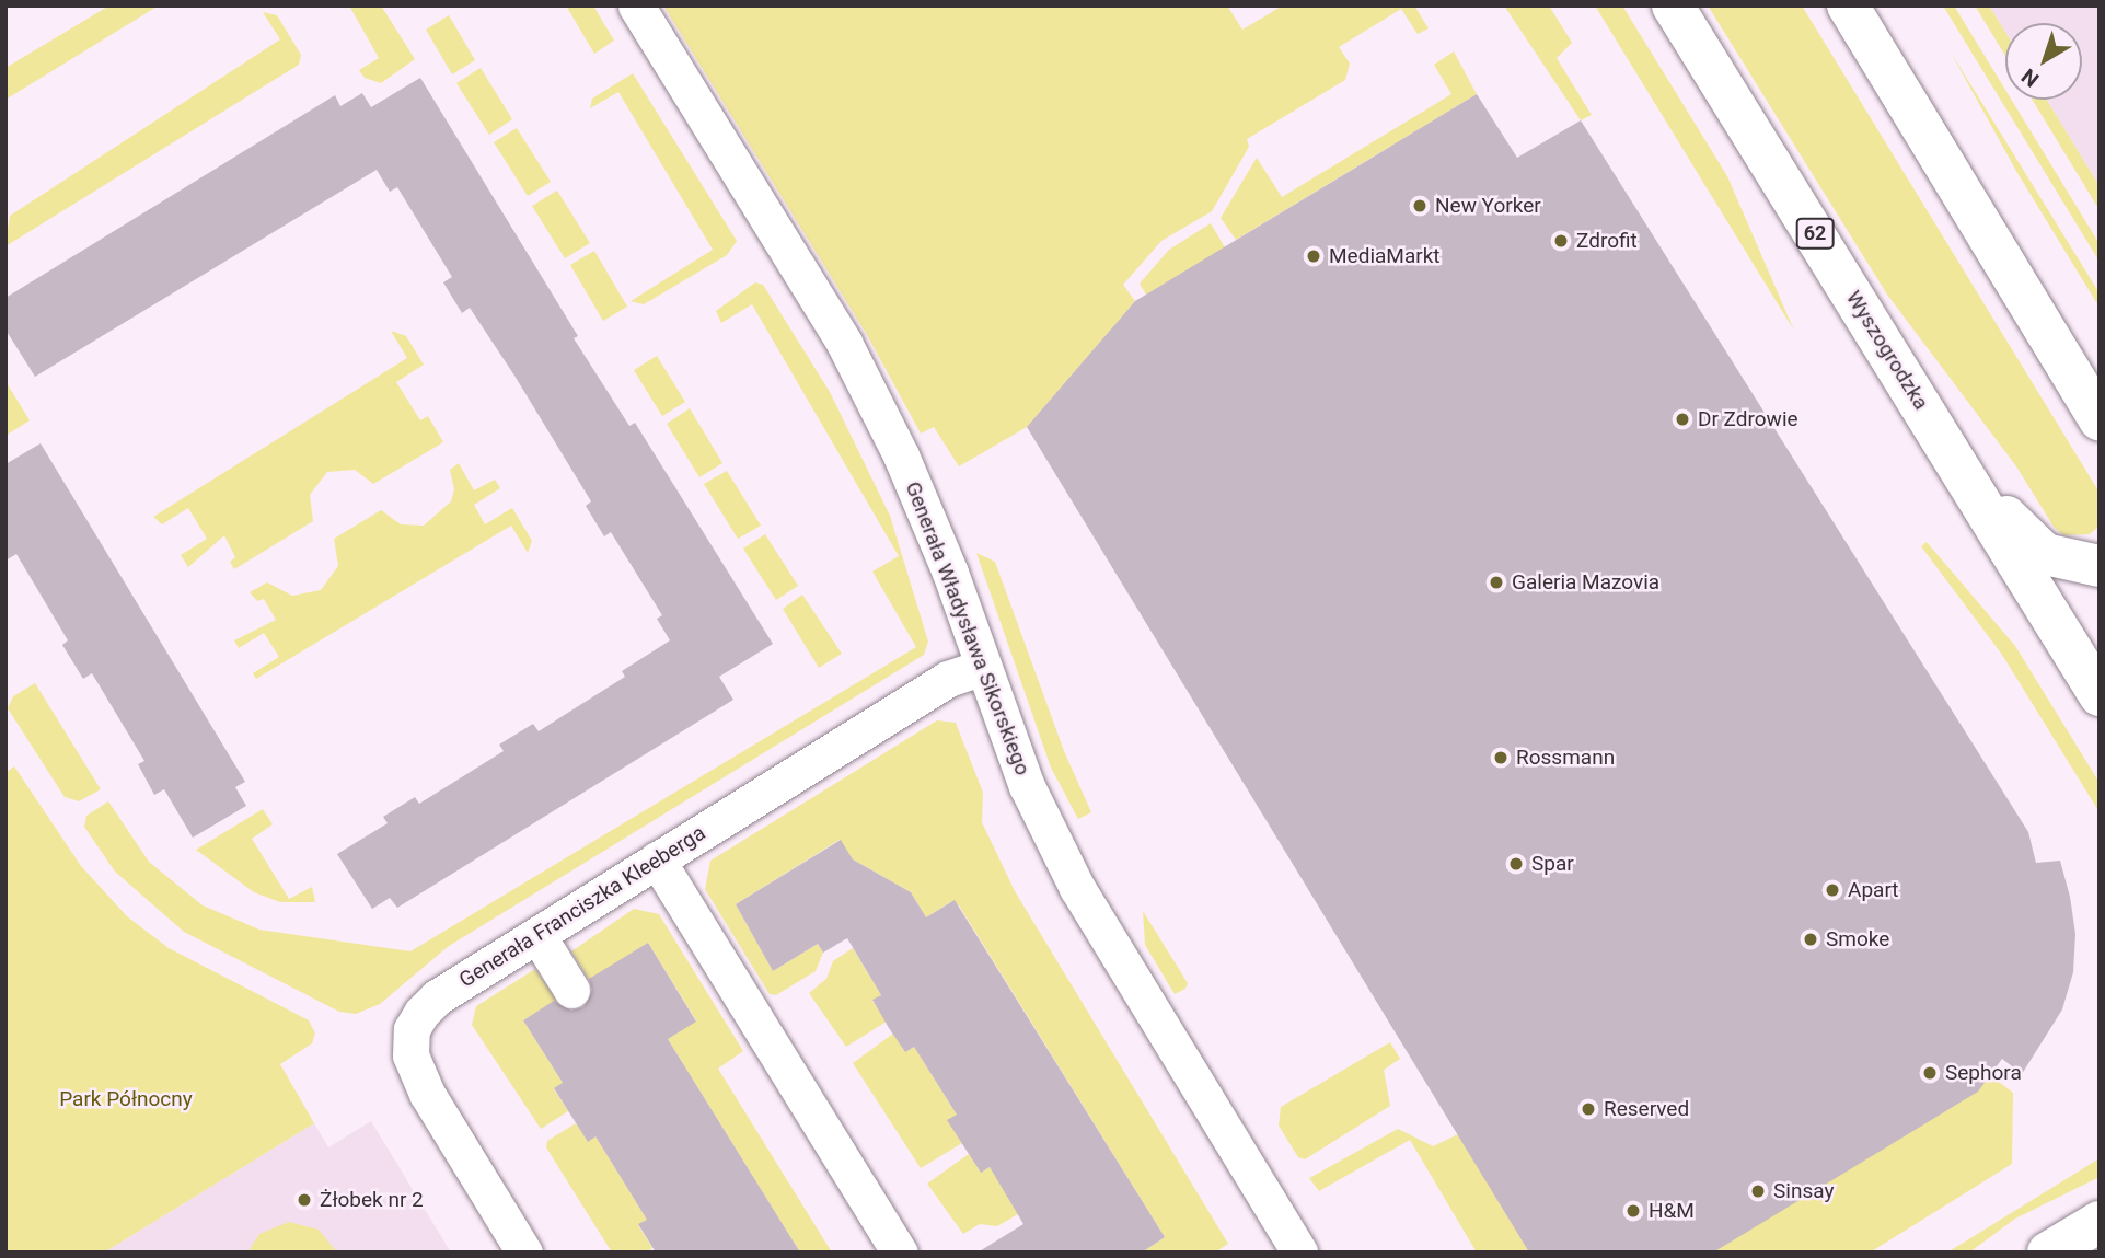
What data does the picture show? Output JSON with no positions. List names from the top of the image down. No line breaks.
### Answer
{"streets":{"main road":["62","Wyszogrodzka"],"street":["Generała Władysława Sikorskiego","Generała Franciszka Kleeberga"]},"crossings":[["Generała Władysława Sikorskiego","Generała Franciszka Kleeberga"]],"parks":["Park Północny"],"places":["New Yorker","Zdrofit","MediaMarkt","Dr Zdrowie","Galeria Mazovia","Rossmann","Spar","Apart","Smoke","Sephora","Reserved","Sinsay","Żłobek nr 2","H&M"],"north":"bottom left"}
